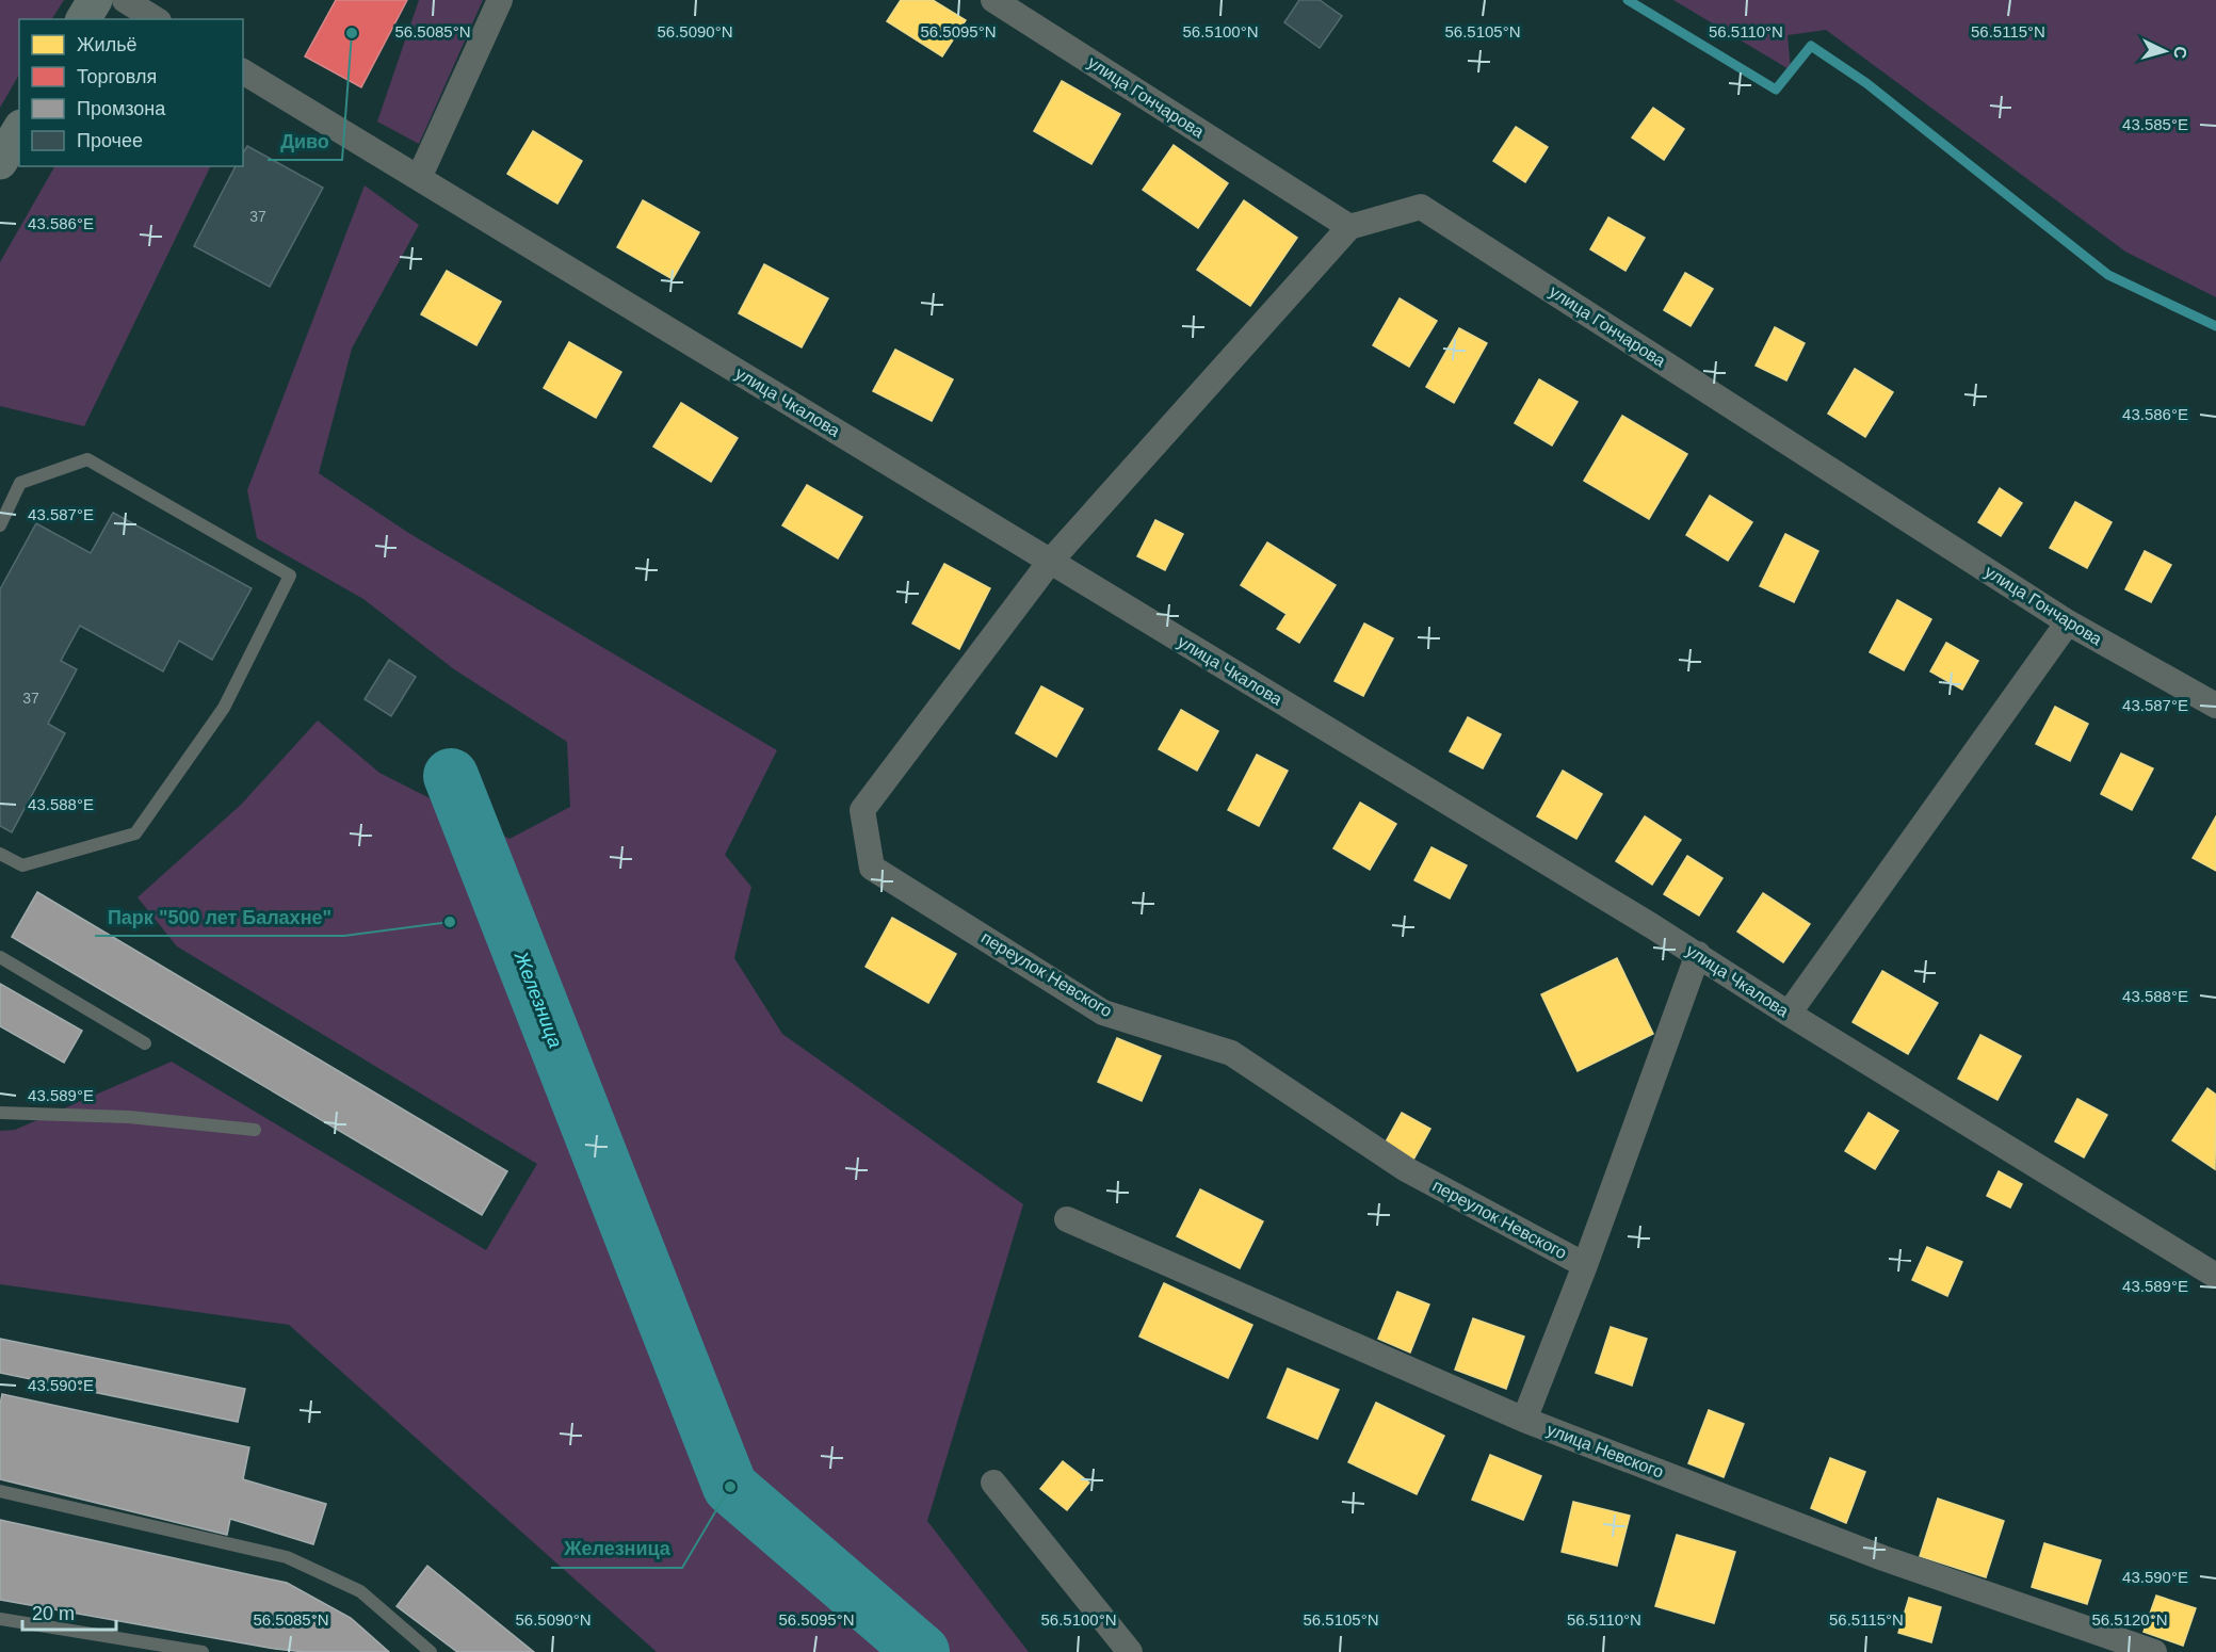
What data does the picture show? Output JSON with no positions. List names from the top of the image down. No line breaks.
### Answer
{"streets":{"street":["улица Гончарова","улица Чкалова","переулок Невского","улица Невского"]},"crossings":[["улица Гончарова","переулок Невского"],["улица Чкалова","переулок Невского"],["переулок Невского","улица Невского"]],"water":["Железница"],"places":["Диво","Парк \"500 лет Балахне\"","Железница"],"house_numbers":["37","37"],"legend":["Жильё","Торговля","Промзона","Прочее"],"scale_bar":"20 m","north":"right","coordinates":["56.5085°N","56.5090°N","56.5095°N","56.5100°N","56.5105°N","56.5110°N","56.5115°N","43.585°E","43.586°E","43.587°E","43.588°E","43.589°E","43.590°E","56.5120°N"]}
